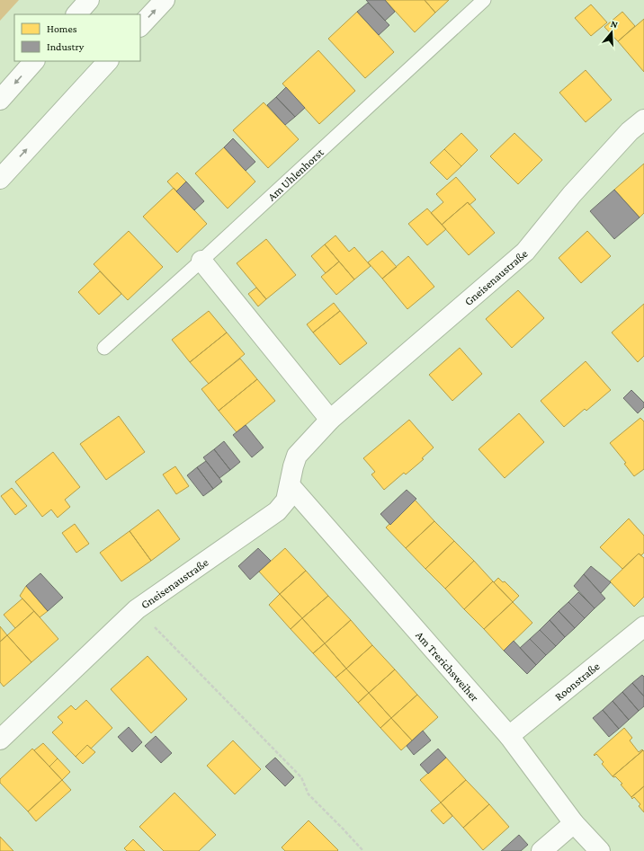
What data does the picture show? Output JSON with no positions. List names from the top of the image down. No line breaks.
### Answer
{"streets":{"main road":["Gneisenaustraße","Am Trerichsweiher","Roonstraße"],"lane":["Am Uhlenhorst"]},"crossings":[["Gneisenaustraße","Am Trerichsweiher"],["Am Trerichsweiher","Roonstraße"]],"legend":["Homes","Industry"],"north":"top"}
